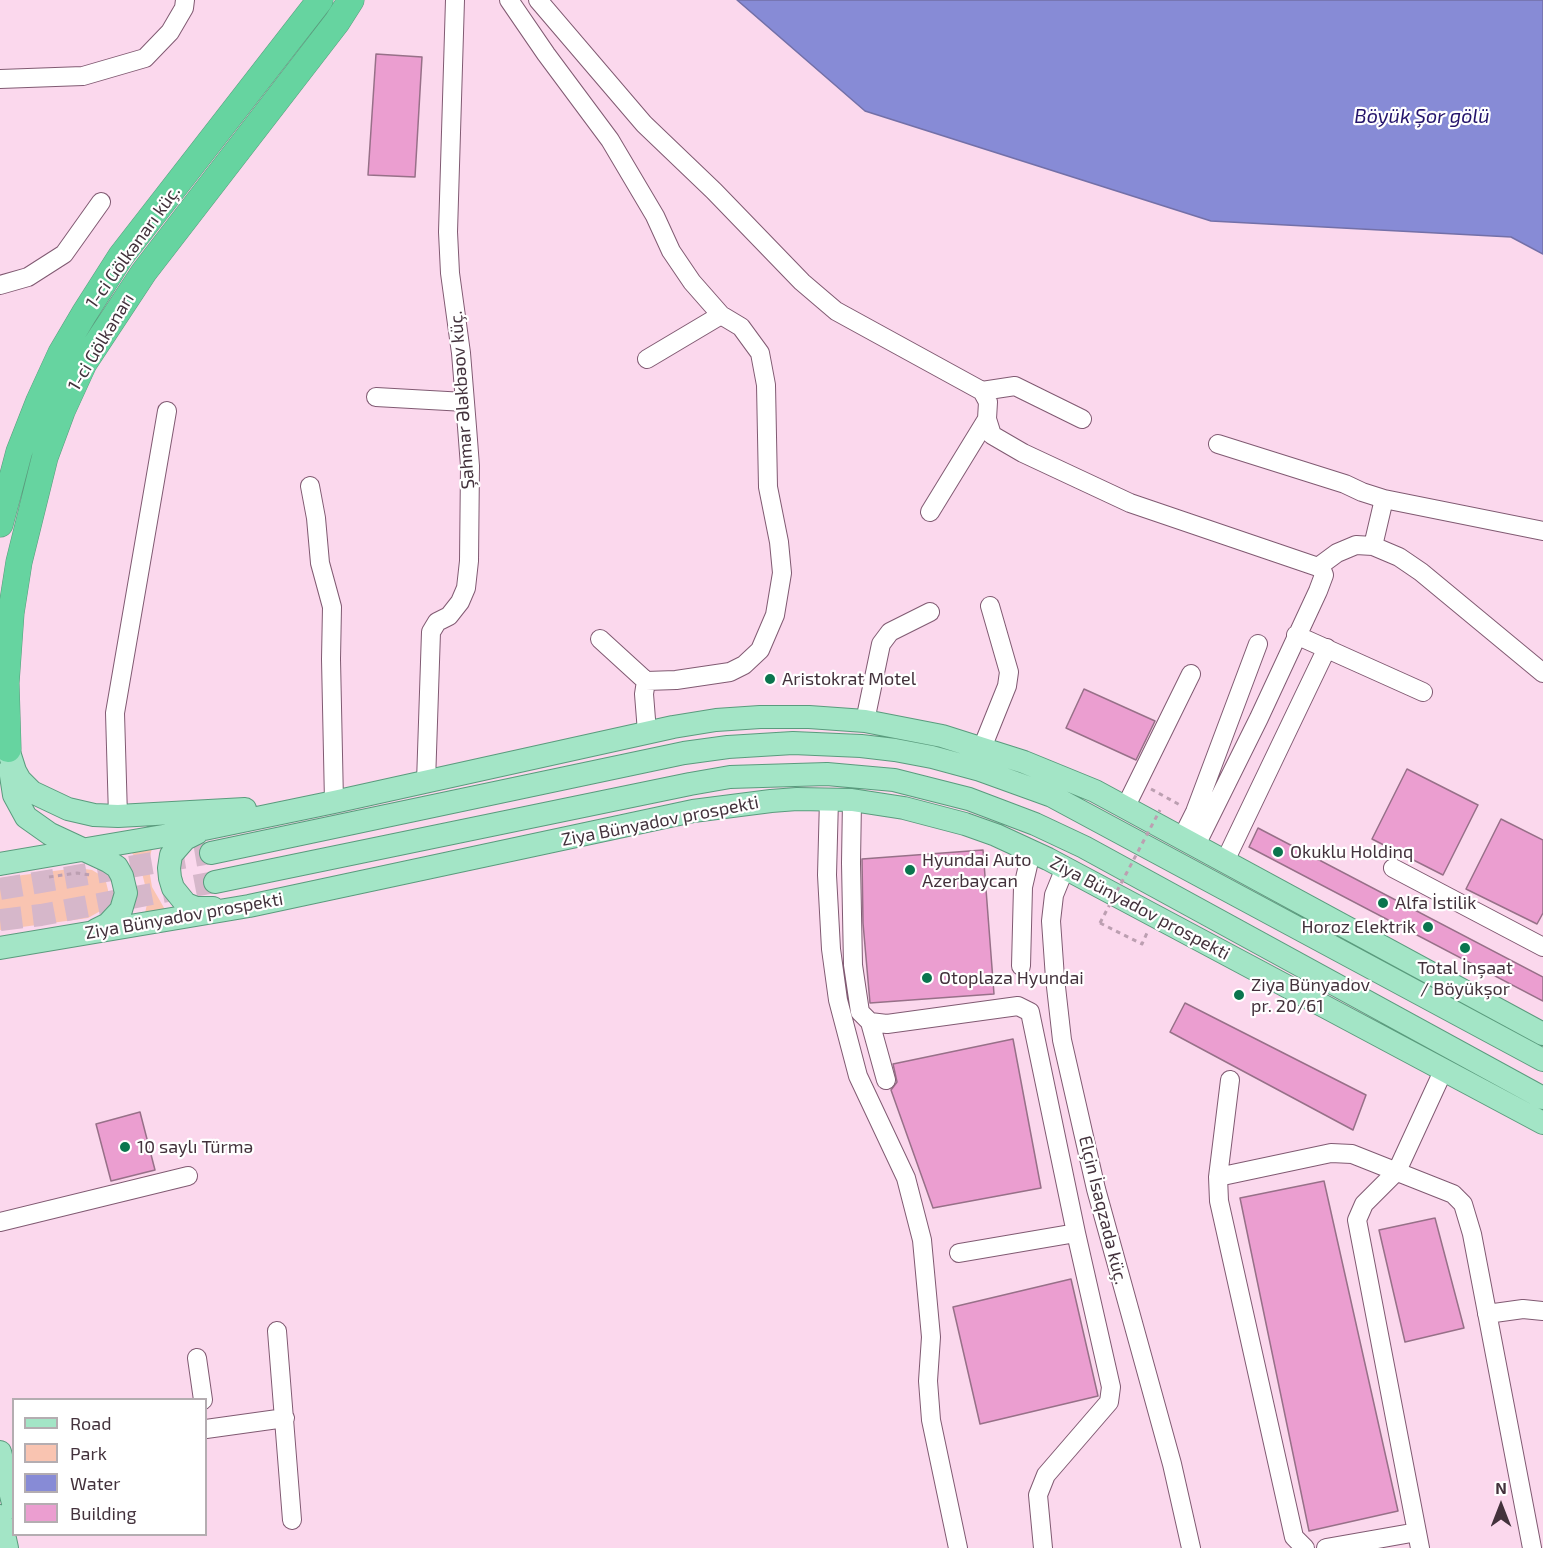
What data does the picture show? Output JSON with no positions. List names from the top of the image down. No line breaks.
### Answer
{"streets":{"highway":["1-ci Gölkənarı küç.","1-ci Gölkənarı"],"main road":["Ziya Bünyadov prospekti"],"street":["Şahmar Ələkbəov küç.","Elçin İsaqzadə küç."]},"crossings":[["Ziya Bünyadov prospekti","Elçin İsaqzadə küç."]],"water":["Böyük Şor gölü"],"places":["Aristokrat Motel","Okuklu Holdinq","Hyundai Auto Azerbaycan","Alfa İstilik","Horoz Elektrik","Total İnşaat / Böyükşor","Otoplaza Hyundai","Ziya Bünyadov pr. 20/61","10 saylı Türmə"],"legend":["Road","Park","Water","Building"],"north":"top"}
